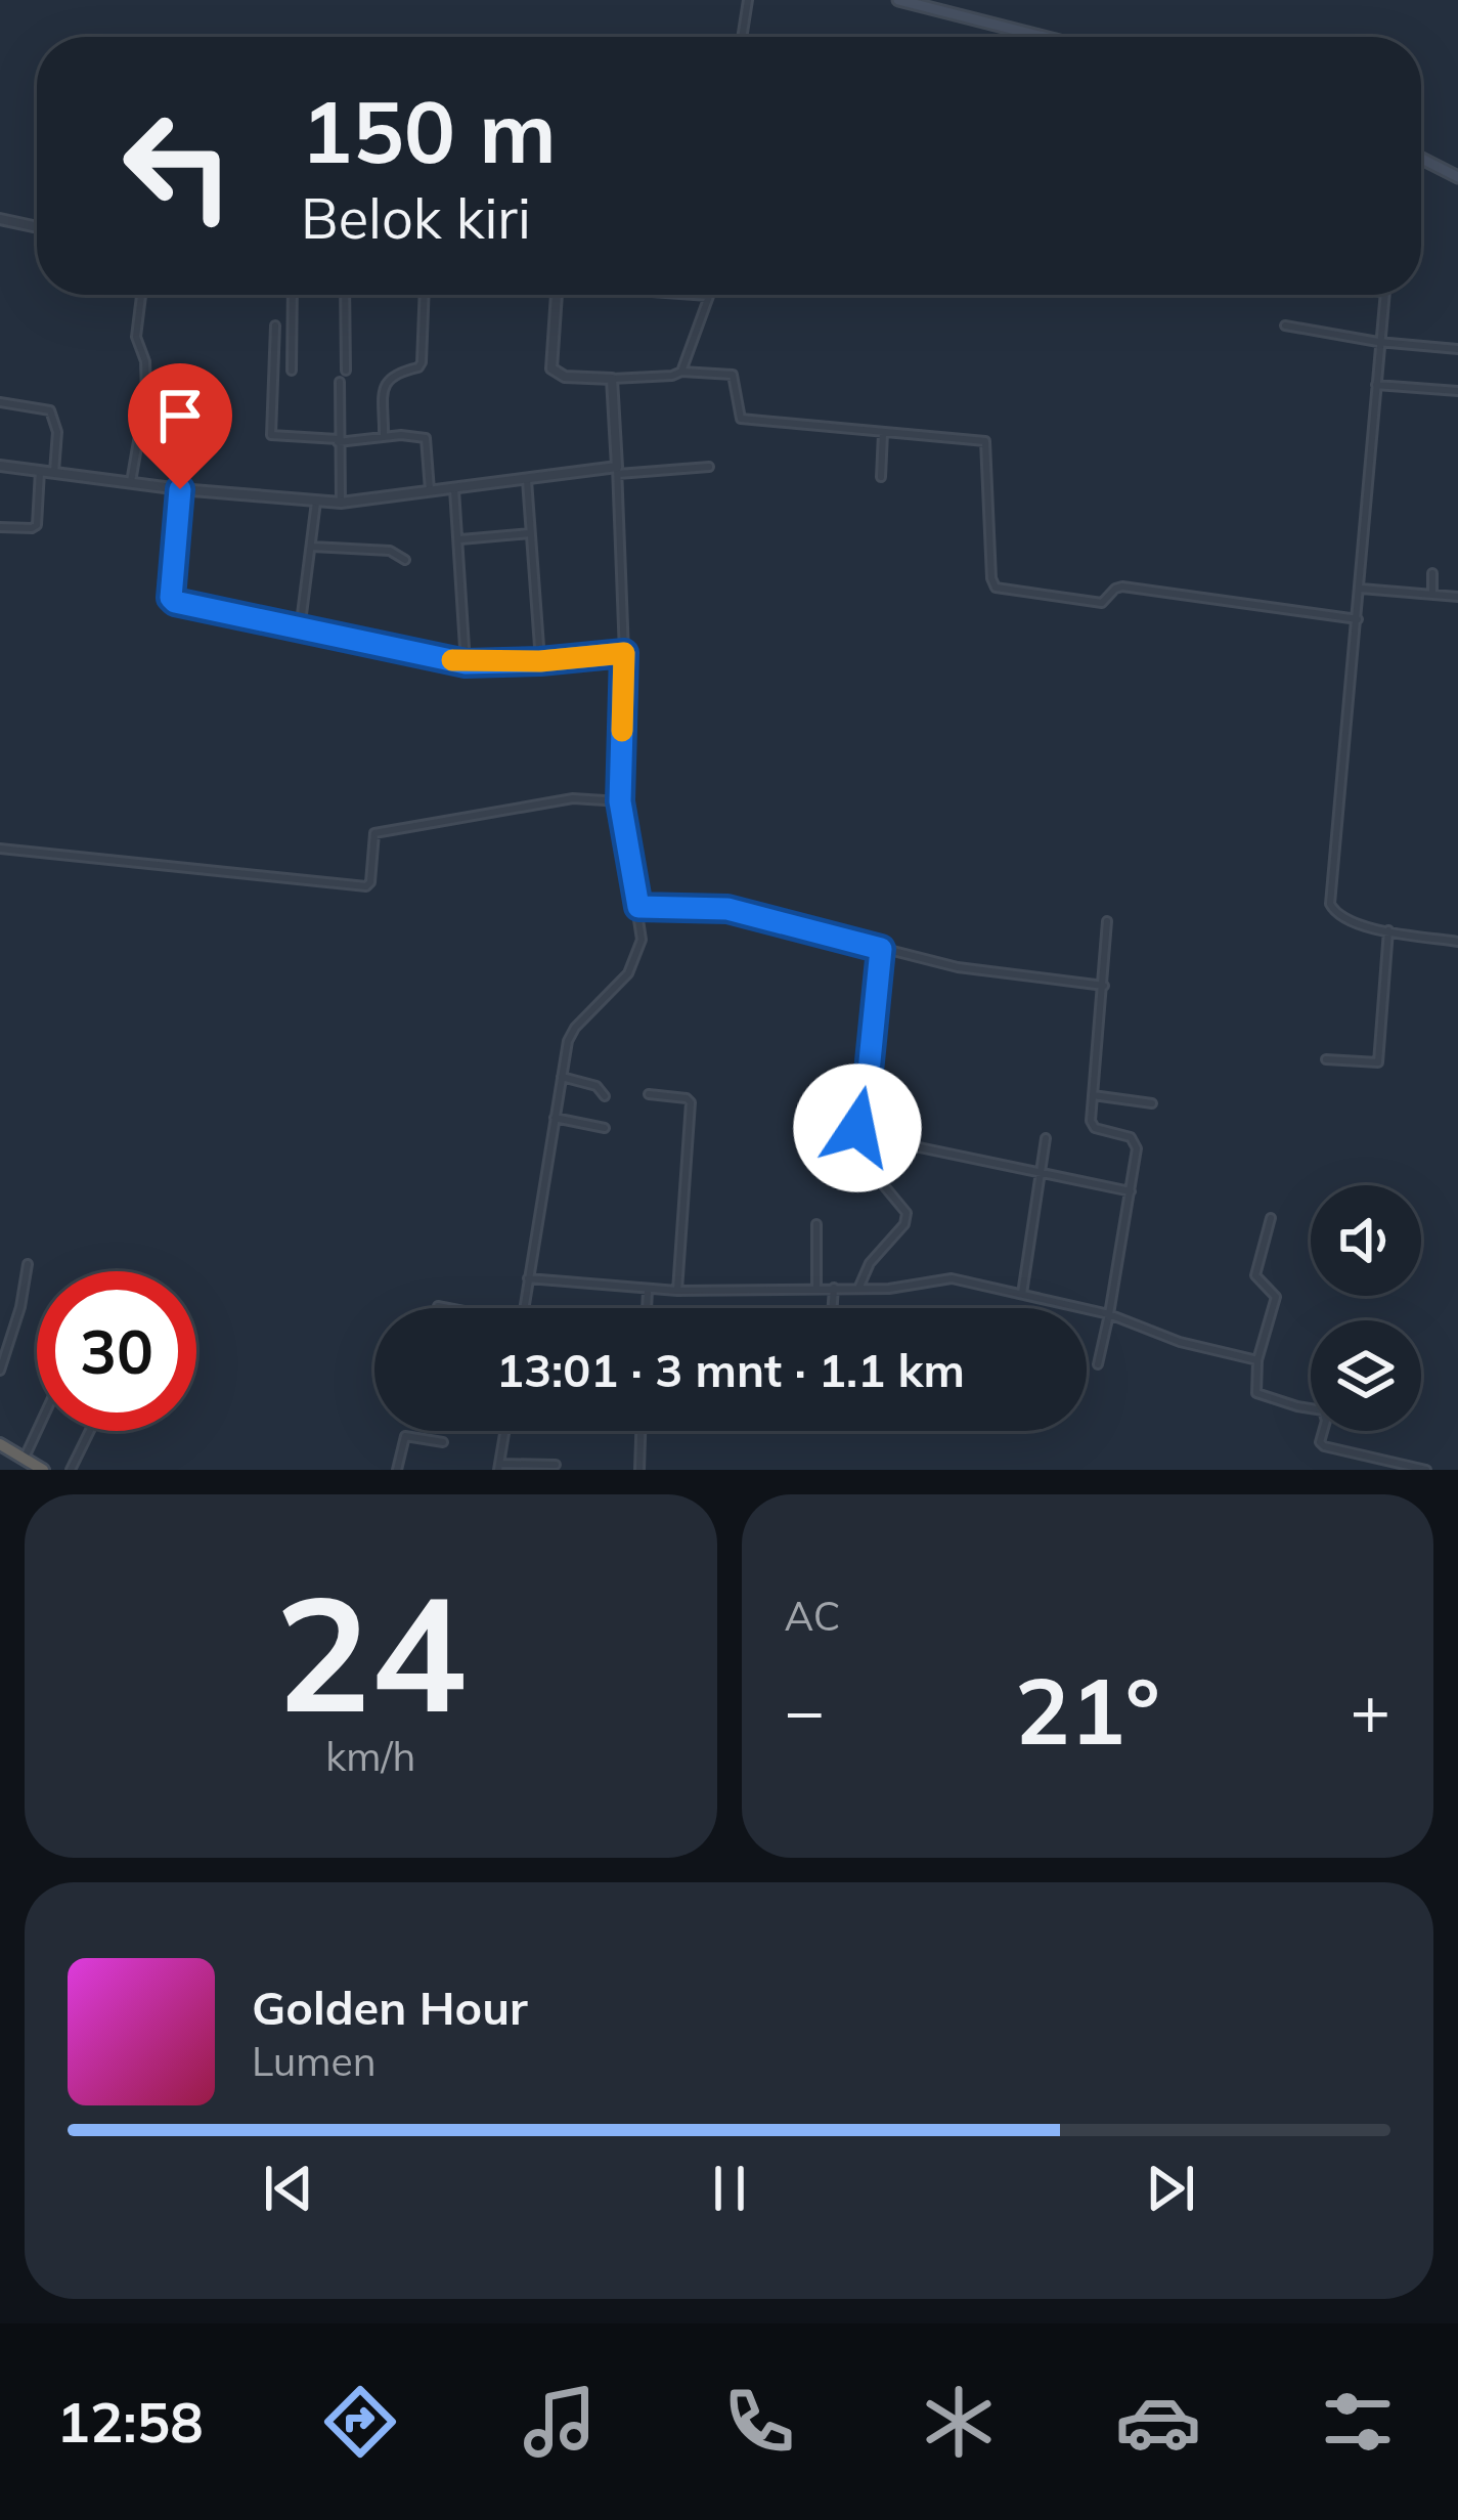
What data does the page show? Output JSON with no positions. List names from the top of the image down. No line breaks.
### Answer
{"page":{"turn":["150 m","Belok kiri"],"limit":"30","trip":"13:01 · 3 mnt · 1.1 km","tile":[["24","km/h"],"AC"],"heat":["−","21°","+"],"song":["Golden Hour","Lumen"],"tabs":"12:58"}}
